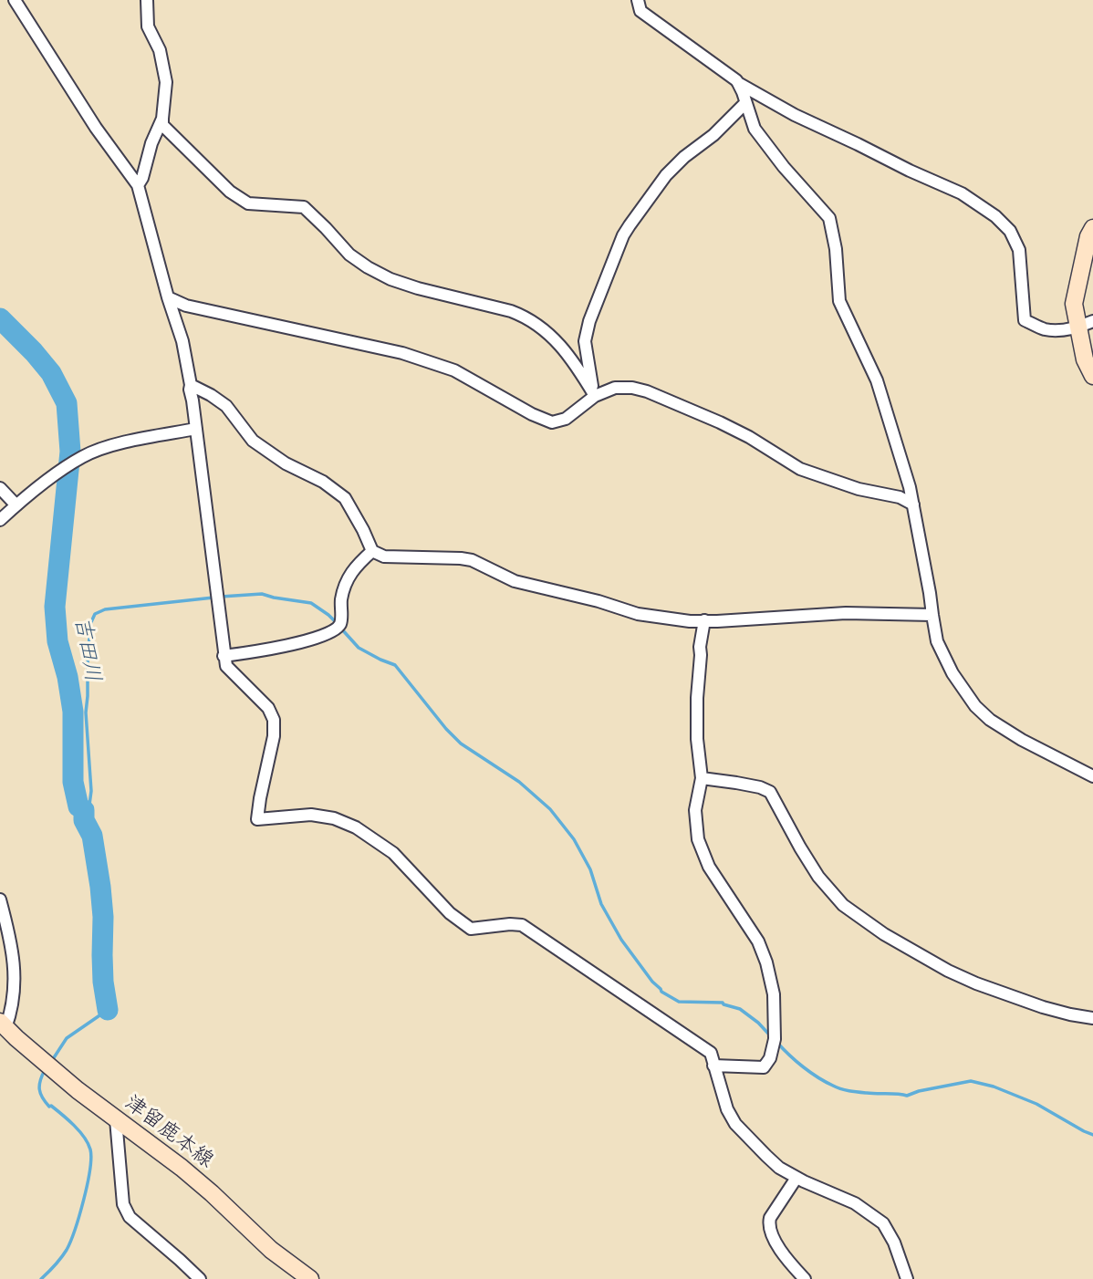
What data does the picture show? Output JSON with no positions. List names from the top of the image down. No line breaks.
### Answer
{"streets":{"main road":["津留鹿本線"]},"water":["吉田川"]}
